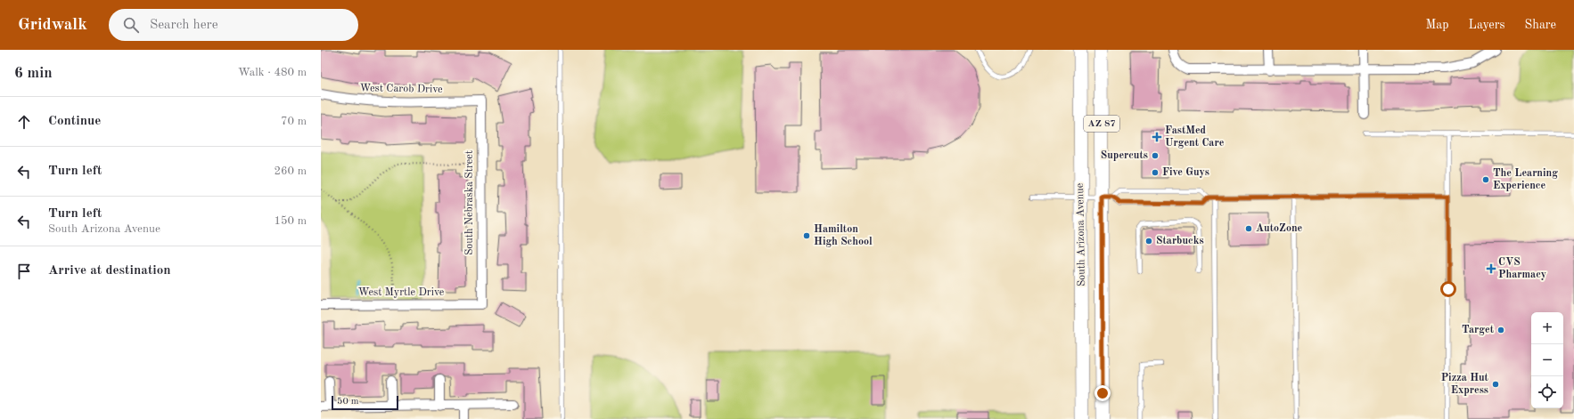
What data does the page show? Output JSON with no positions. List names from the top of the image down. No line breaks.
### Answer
{"streets":{"main road":["AZ 87","South Arizona Avenue"],"street":["West Carob Drive","South Nebraska Street","West Myrtle Drive"]},"crossings":[["West Carob Drive","South Nebraska Street"],["South Nebraska Street","West Myrtle Drive"]],"places":{"health":["FastMed Urgent Care","CVS Pharmacy"],"other":["Supercuts","Five Guys","The Learning Experience","AutoZone","Hamilton High School","Starbucks","Target","Pizza Hut Express"]},"scale_bar":"50 m","page":{"header":"Gridwalk","search":"Search here","nav":["Map","Layers","Share"],"heading":["6 min","Walk · 480 m"],"list":[["Continue","70 m"],["Turn left","260 m"],["Turn left","South Arizona Avenue","150 m"],"Arrive at destination"],"map_buttons":["+","−"],"scale":"50 m"}}
